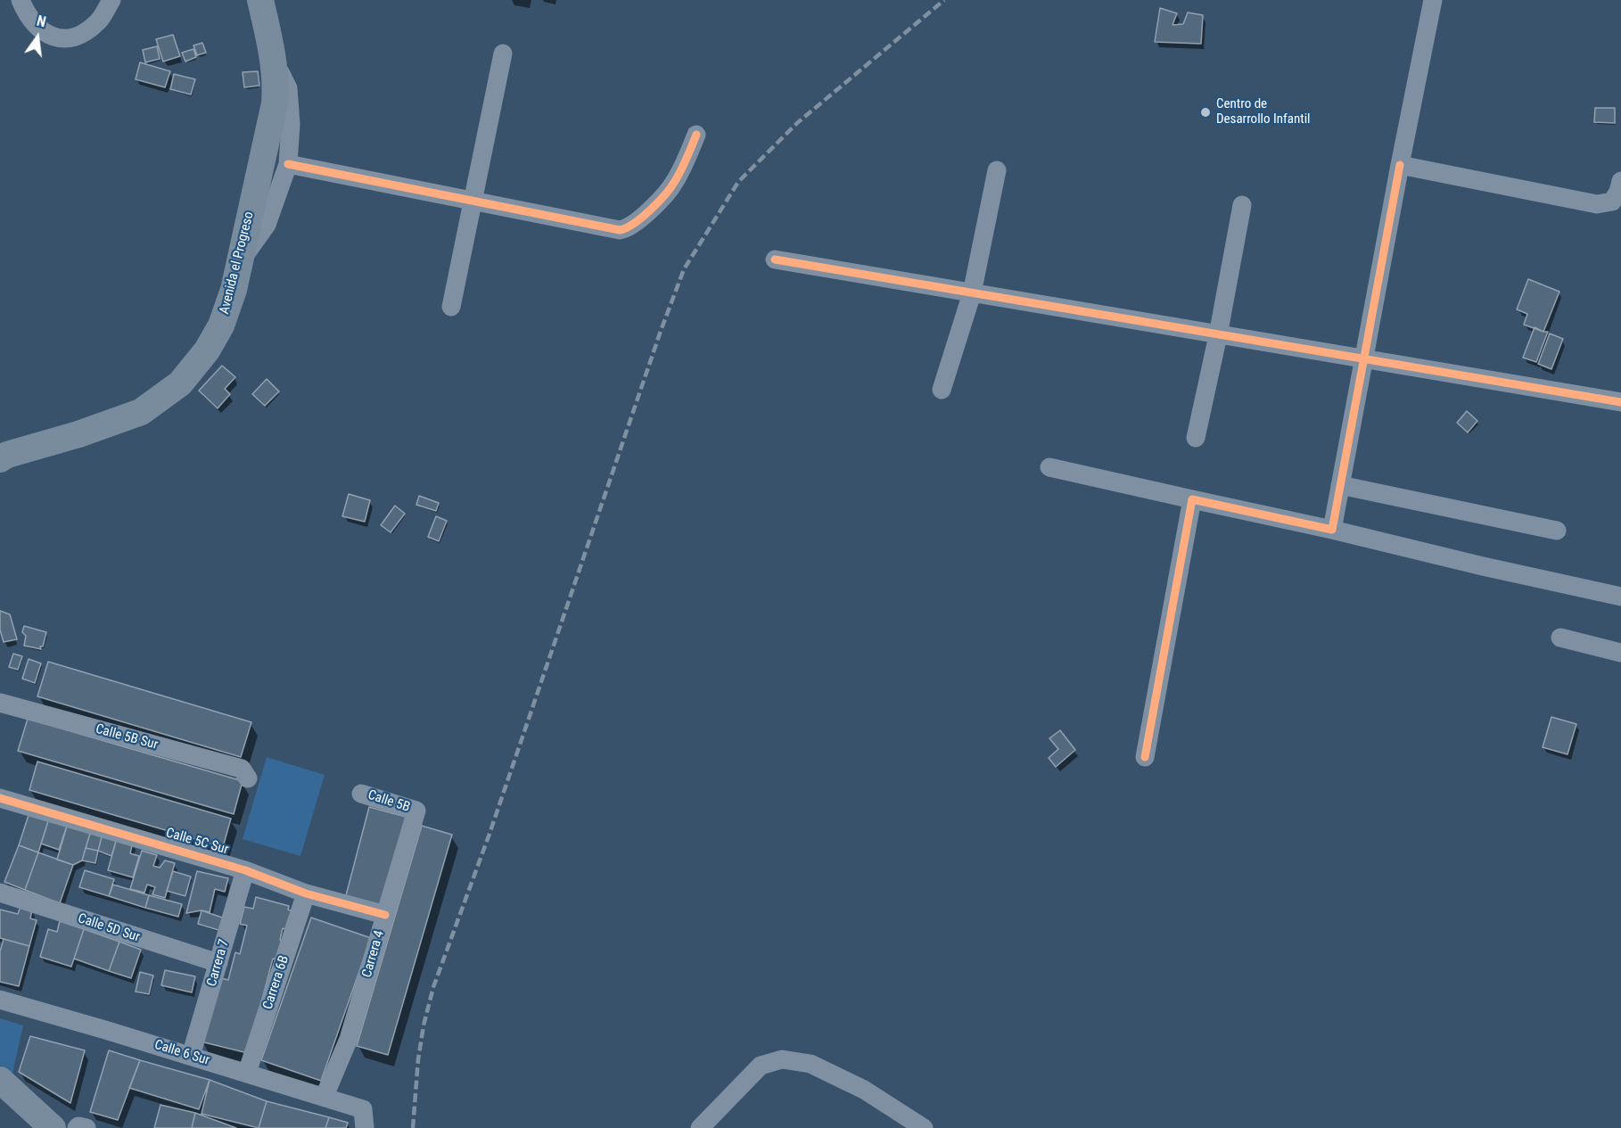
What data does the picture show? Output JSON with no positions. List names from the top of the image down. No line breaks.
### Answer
{"streets":{"main road":["Avenida el Progreso"],"street":["Calle 5B Sur","Calle 5B","Calle 5C Sur","Calle 5D Sur","Carrera 4","Carrera 7","Carrera 6B","Calle 6 Sur"]},"crossings":[["Calle 5B","Carrera 4"],["Calle 5C Sur","Carrera 4"],["Calle 5C Sur","Carrera 7"],["Calle 5C Sur","Carrera 6B"],["Calle 5D Sur","Carrera 7"],["Carrera 4","Calle 6 Sur"],["Carrera 7","Calle 6 Sur"],["Carrera 6B","Calle 6 Sur"]],"places":["Centro de Desarrollo Infantil"],"north":"top"}
